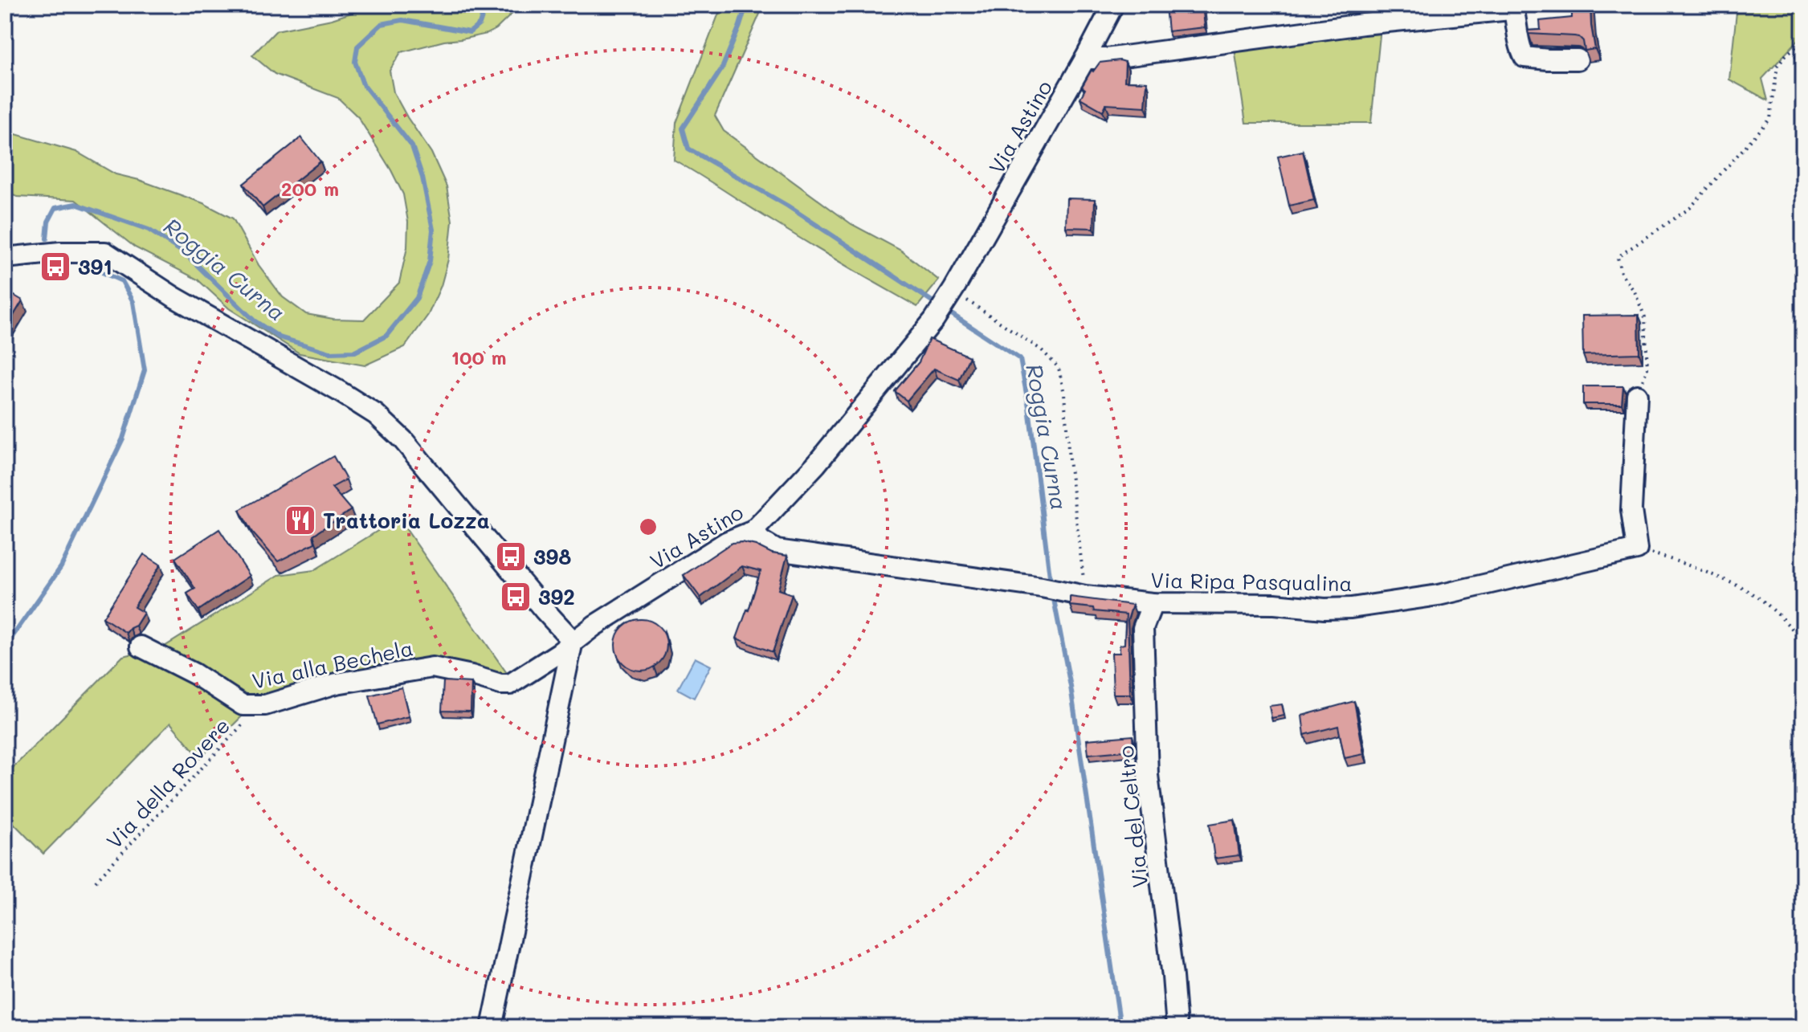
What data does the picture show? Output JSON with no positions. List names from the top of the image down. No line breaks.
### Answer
{"streets":{"street":["Via Astino","Via Ripa Pasqualina","Via alla Bechela","Via del Celtro"],"path":["Via della Rovere"]},"crossings":[["Via Astino","Via Ripa Pasqualina"],["Via Astino","Via alla Bechela"],["Via Ripa Pasqualina","Via del Celtro"],["Via alla Bechela","Via della Rovere"]],"water":["Roggia Curna"],"places":{"bus stop":["391","398","392"],"restaurant":["Trattoria Lozza"]},"rings":["200 m","100 m"]}
